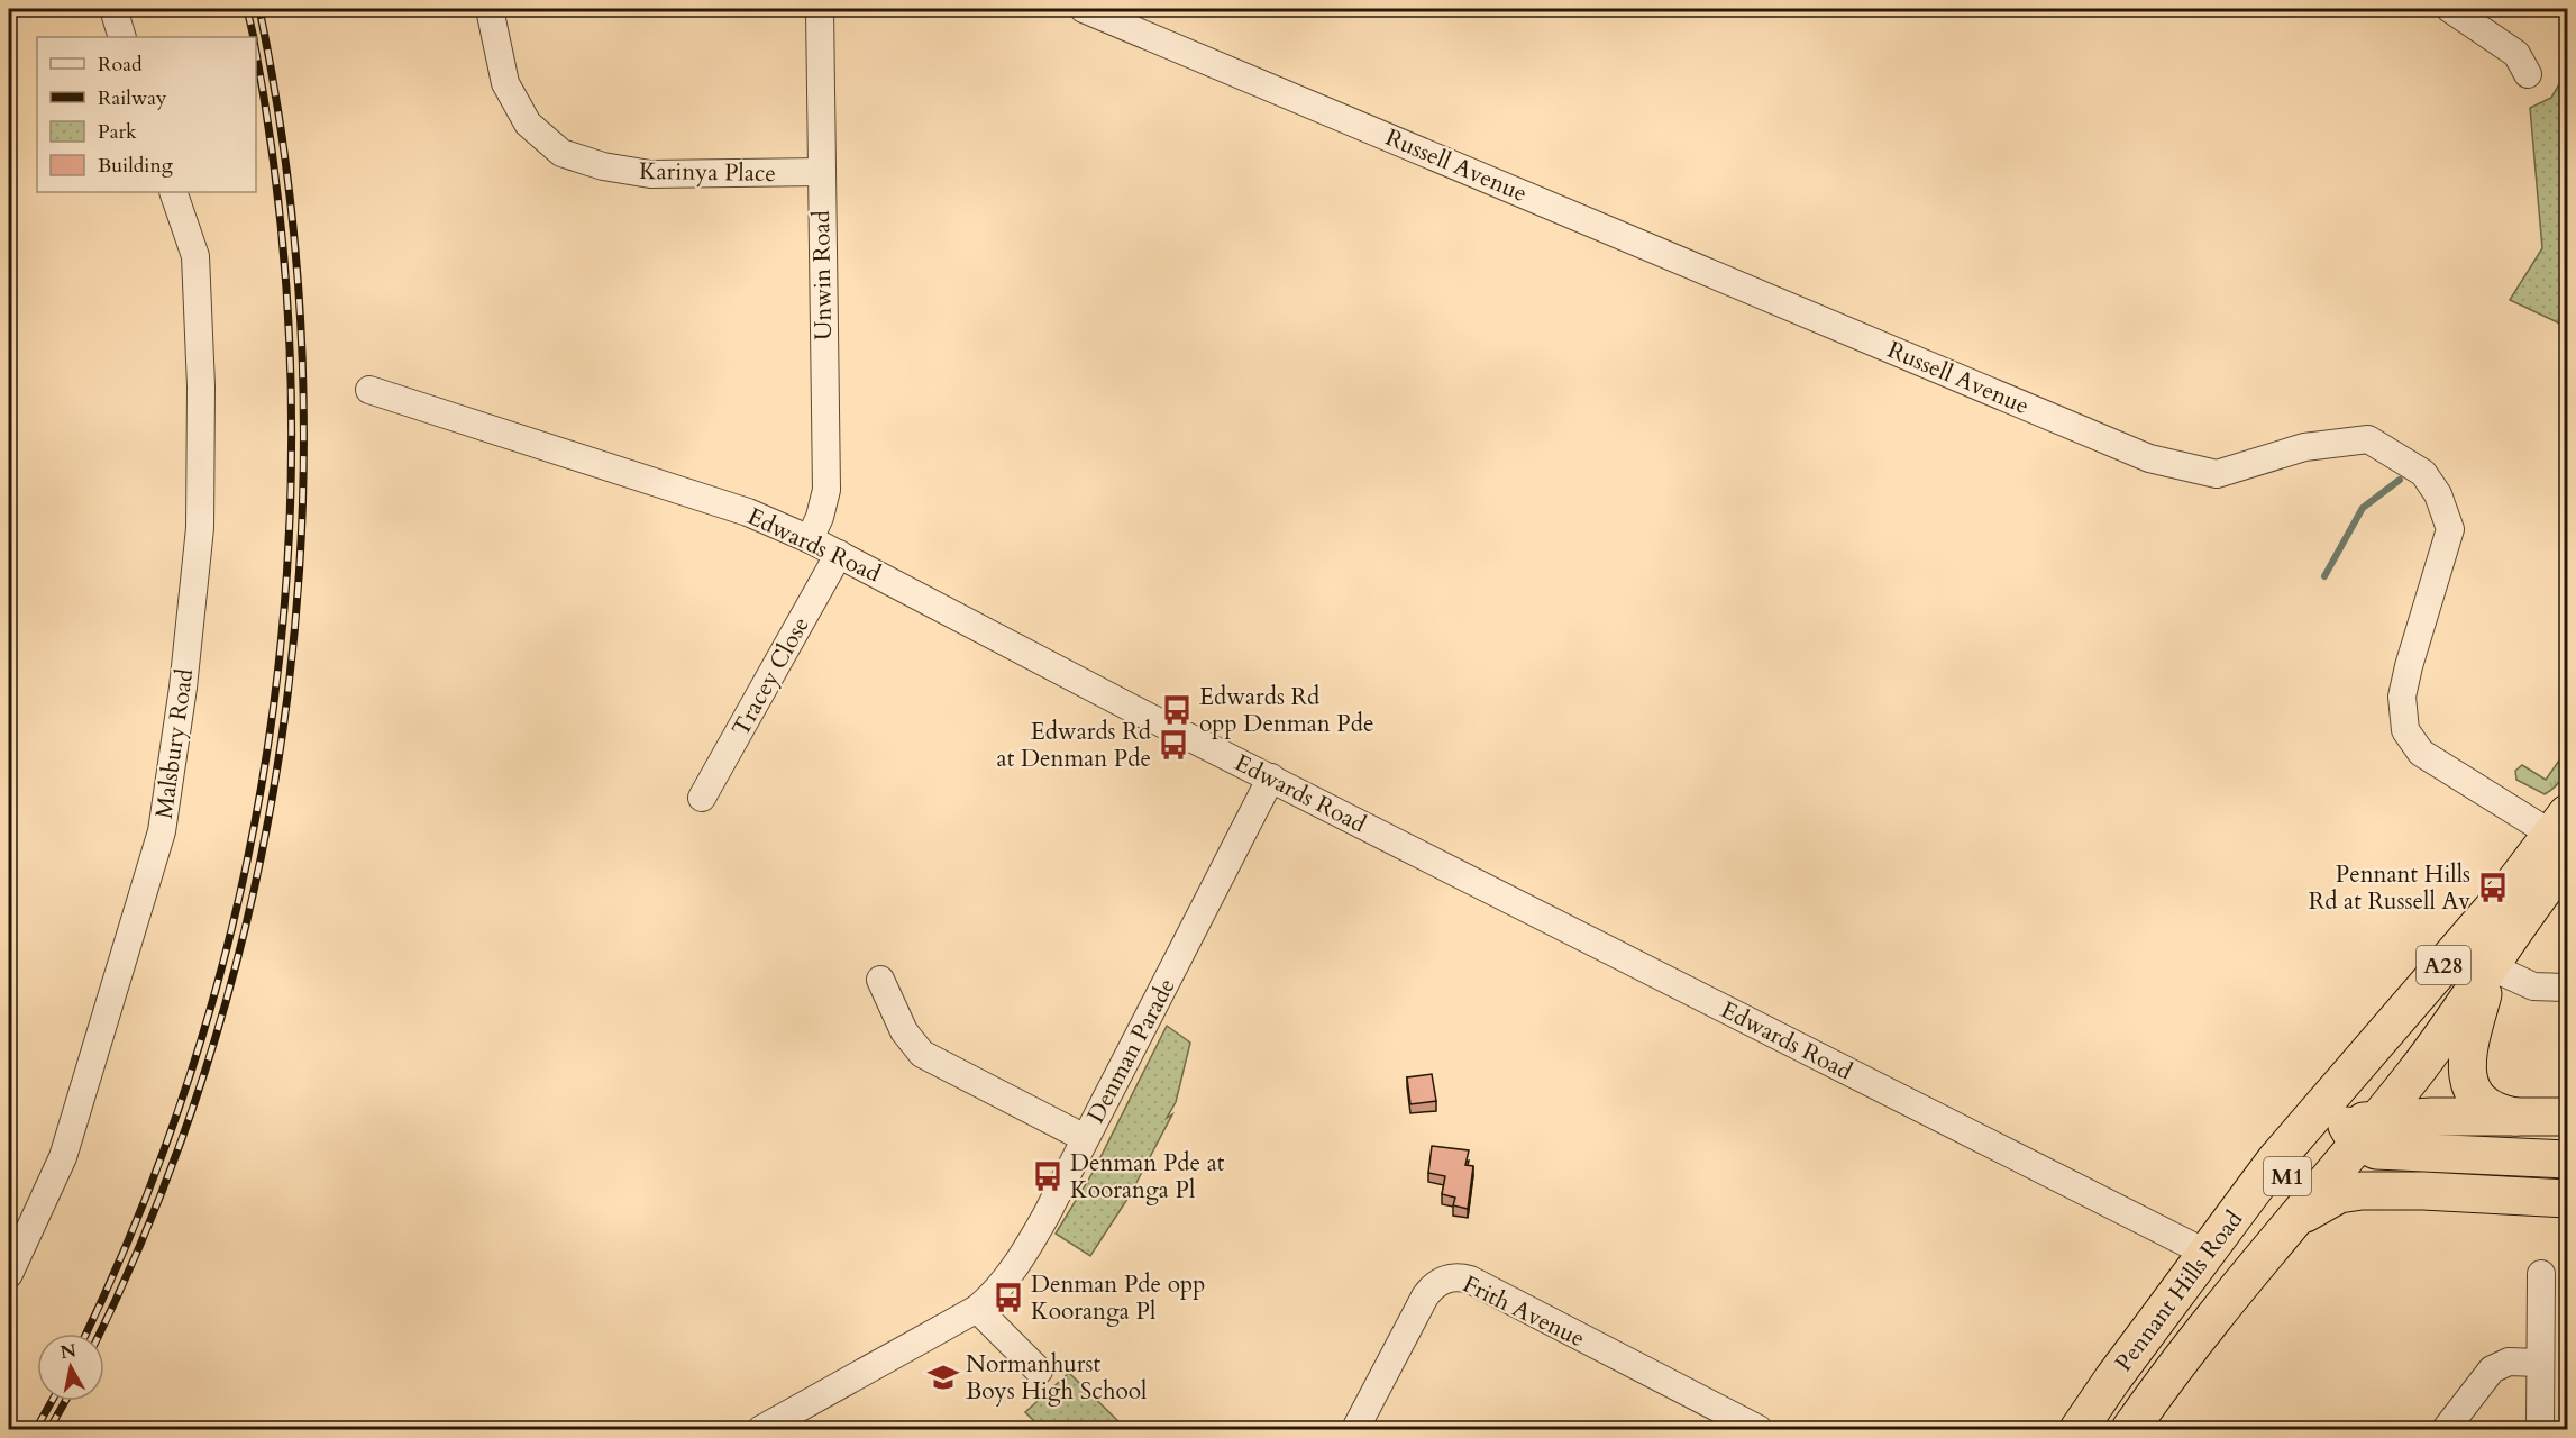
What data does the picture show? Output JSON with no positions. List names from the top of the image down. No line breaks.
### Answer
{"streets":{"highway":["A28","M1","Pennant Hills Road"],"street":["Russell Avenue","Karinya Place","Unwin Road","Edwards Road","Tracey Close","Malsbury Road","Denman Parade","Frith Avenue"]},"crossings":[["Russell Avenue","Pennant Hills Road"],["Karinya Place","Unwin Road"],["Unwin Road","Edwards Road"],["Edwards Road","Tracey Close"],["Edwards Road","Denman Parade"],["Edwards Road","M1"],["Edwards Road","Pennant Hills Road"],["M1","Pennant Hills Road"]],"places":{"bus stop":["Edwards Rd opp Denman Pde","Edwards Rd at Denman Pde","Pennant Hills Rd at Russell Av","Denman Pde at Kooranga Pl","Denman Pde opp Kooranga Pl"],"school or university":["Normanhurst Boys High School"]},"legend":["Road","Railway","Park","Building"],"north":"top"}
